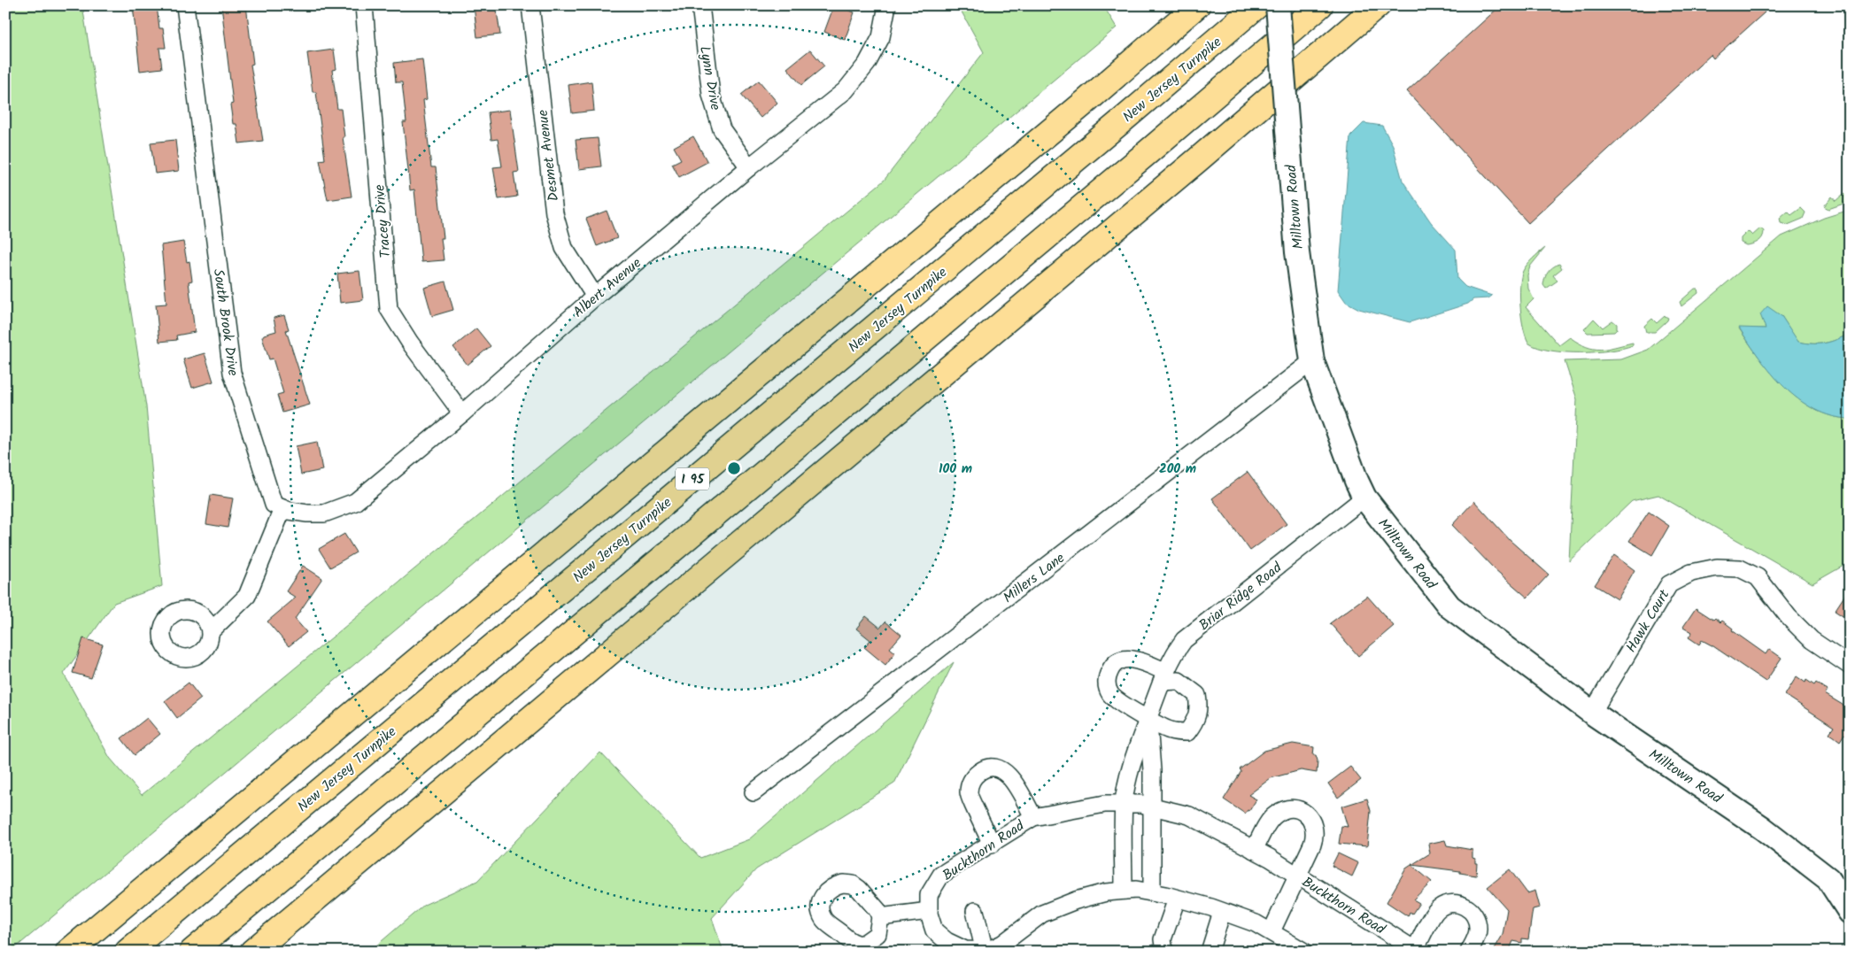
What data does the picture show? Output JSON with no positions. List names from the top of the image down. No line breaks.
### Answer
{"streets":{"highway":["New Jersey Turnpike","I 95"],"street":["Lynn Drive","Desmet Avenue","Milltown Road","Tracey Drive","Albert Avenue","South Brook Drive","Millers Lane","Briar Ridge Road","Hawk Court","Buckthorn Road"]},"crossings":[["Lynn Drive","Albert Avenue"],["Desmet Avenue","Albert Avenue"],["Milltown Road","Millers Lane"],["Milltown Road","Briar Ridge Road"],["Milltown Road","Hawk Court"],["Tracey Drive","Albert Avenue"],["Albert Avenue","South Brook Drive"],["Briar Ridge Road","Buckthorn Road"]],"rings":["100 m","200 m"]}
